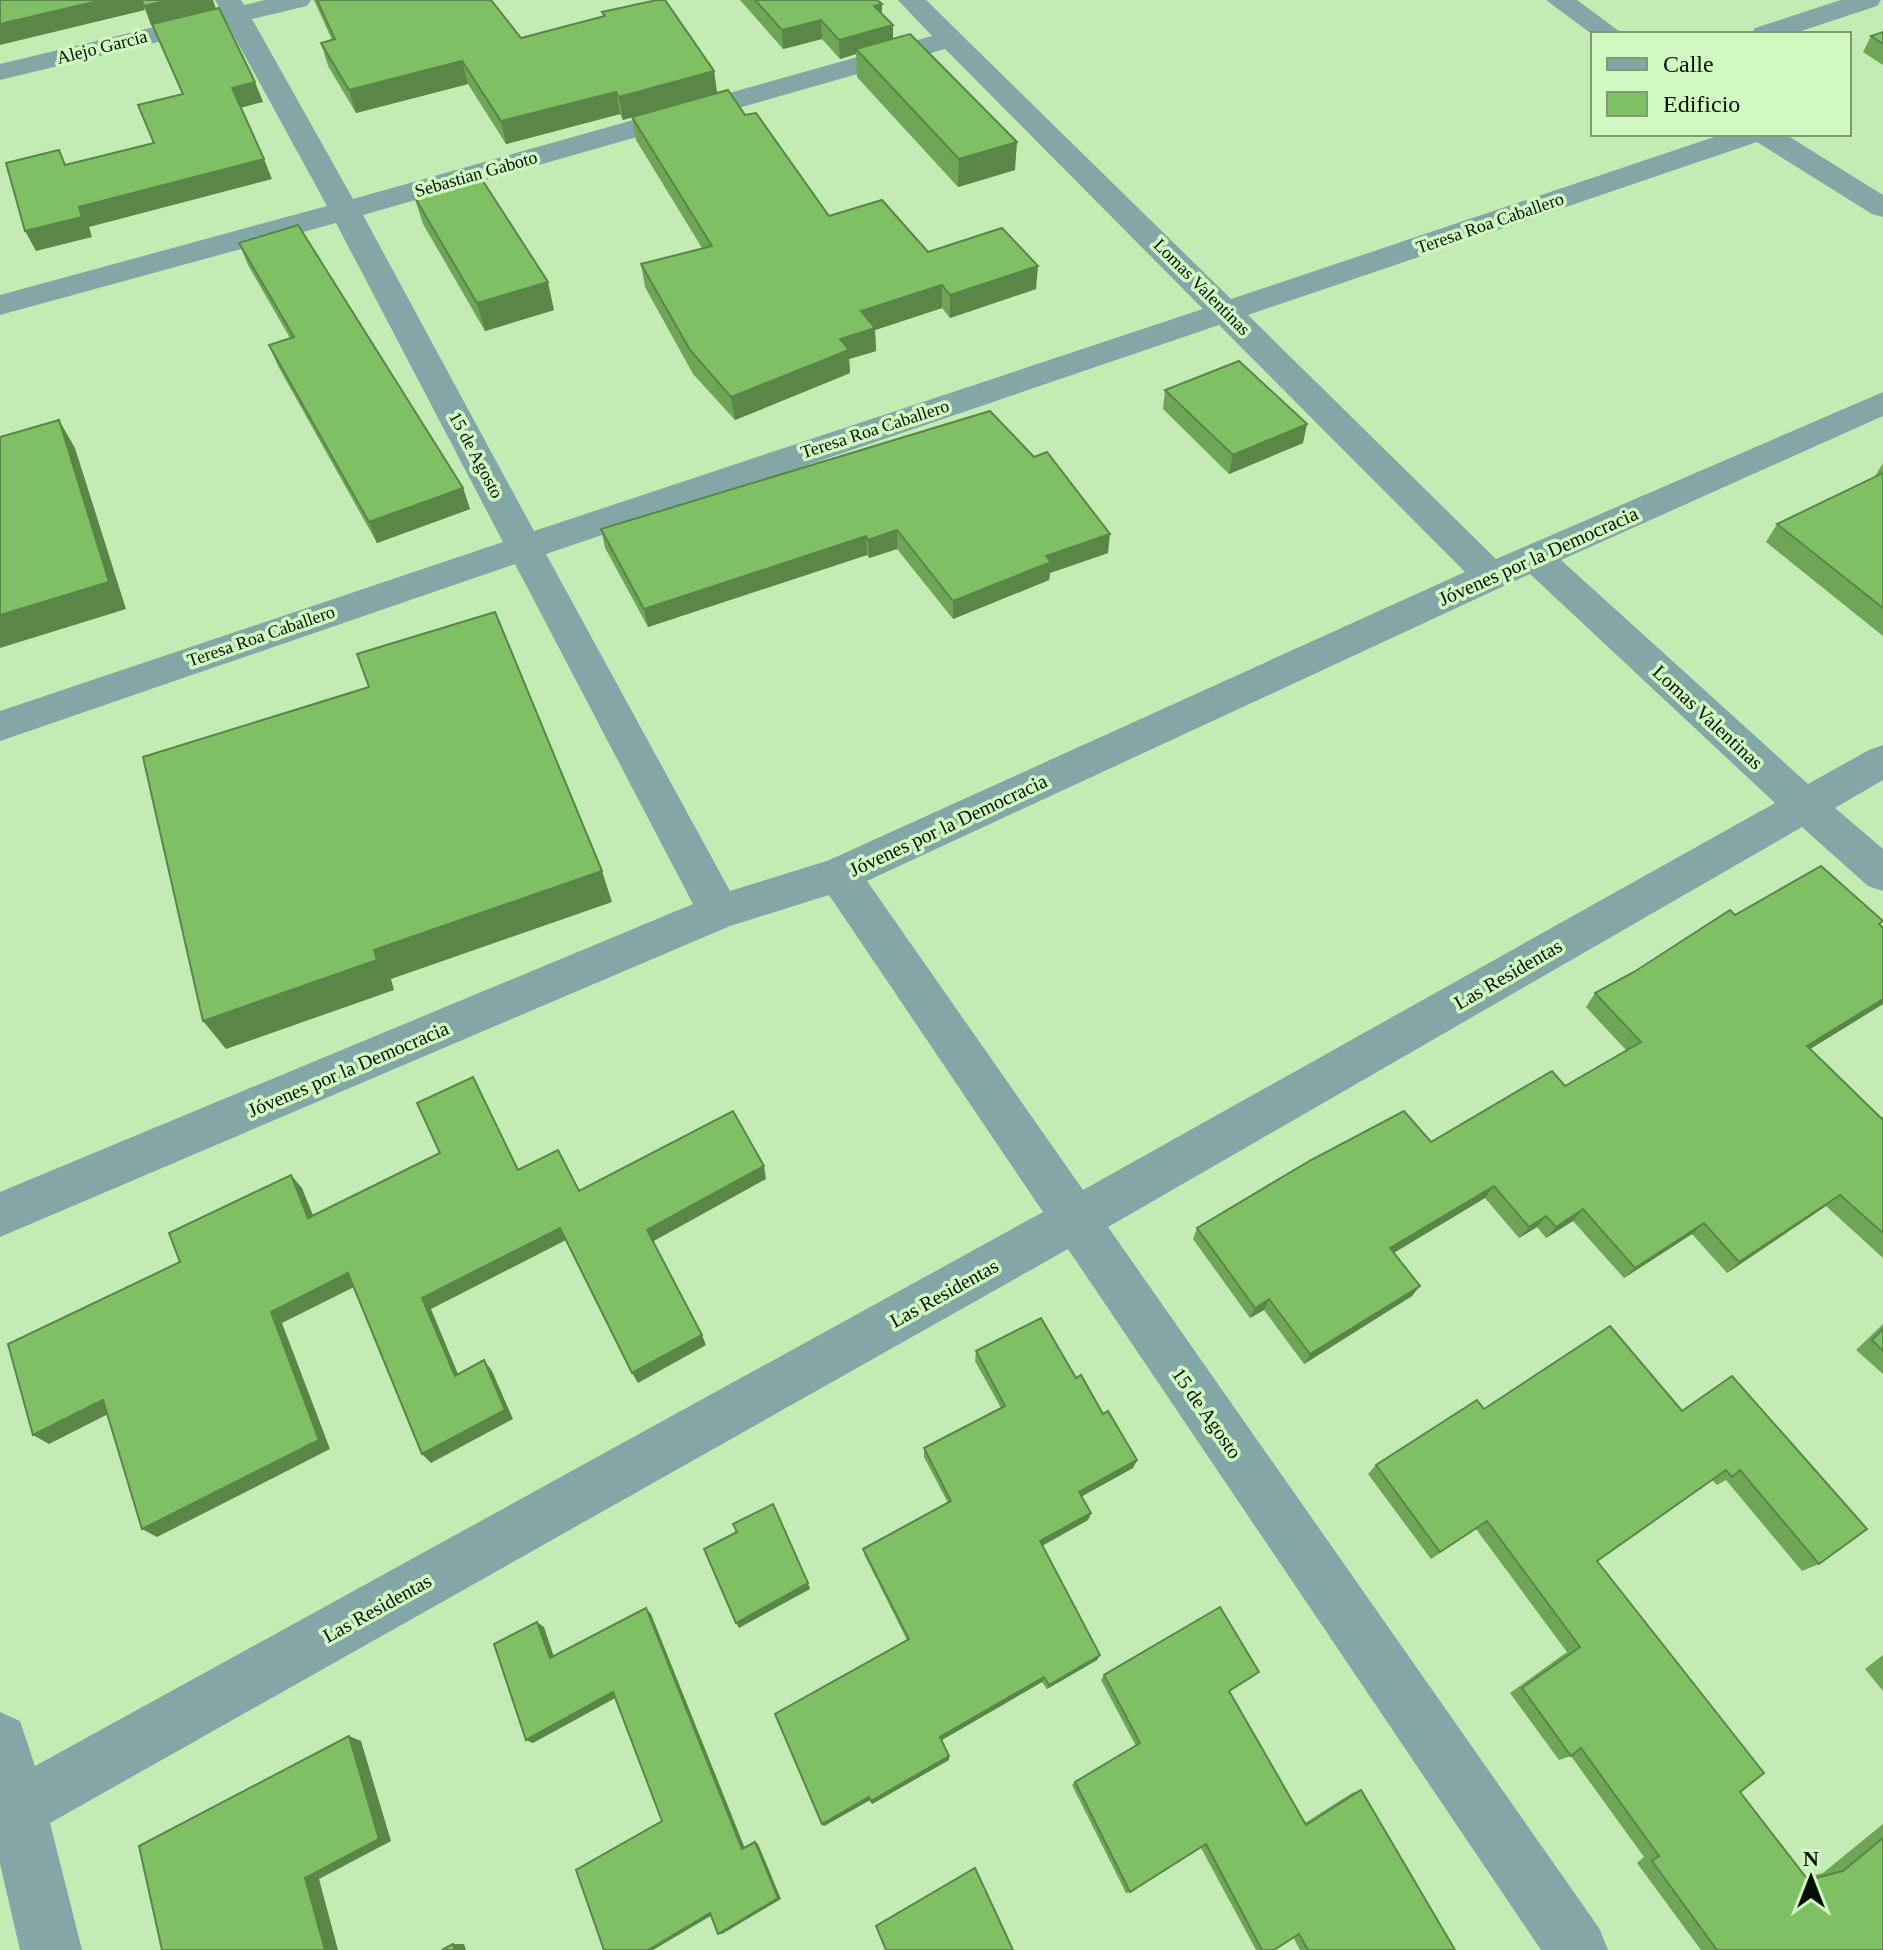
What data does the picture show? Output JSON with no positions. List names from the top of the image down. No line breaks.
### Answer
{"streets":{"street":["Alejo García","Sebastian Gaboto","Teresa Roa Caballero","Lomas Valentinas","15 de Agosto","Jóvenes por la Democracia","Las Residentas"]},"crossings":[["Alejo García","15 de Agosto"],["Sebastian Gaboto","Lomas Valentinas"],["Sebastian Gaboto","15 de Agosto"],["Teresa Roa Caballero","Lomas Valentinas"],["Teresa Roa Caballero","15 de Agosto"],["Lomas Valentinas","Jóvenes por la Democracia"],["Lomas Valentinas","Las Residentas"],["15 de Agosto","Jóvenes por la Democracia"],["15 de Agosto","Las Residentas"]],"legend":["Calle","Edificio"],"north":"top"}
